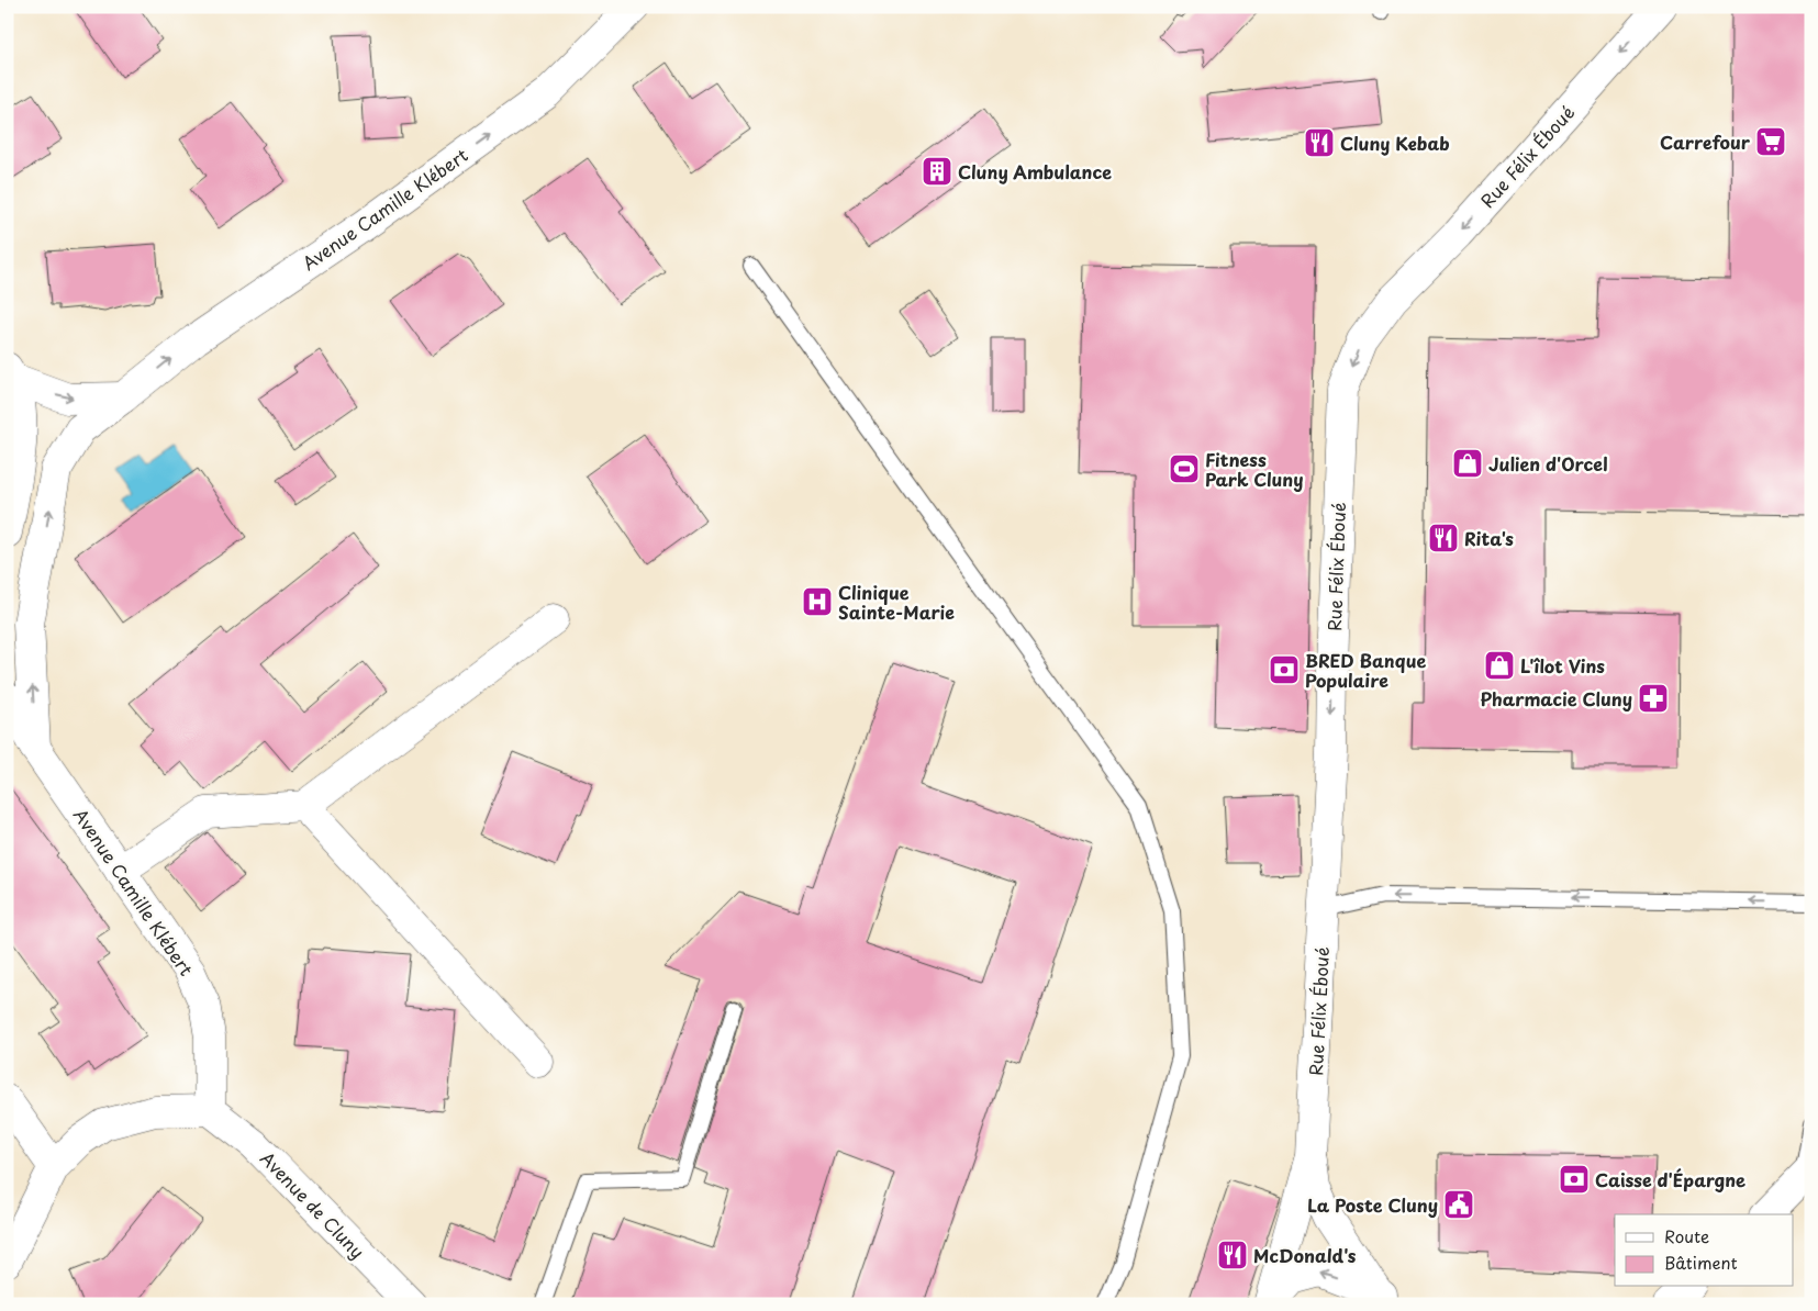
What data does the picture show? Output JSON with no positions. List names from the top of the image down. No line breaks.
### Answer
{"streets":{"street":["Rue Félix Éboué","Avenue Camille Klébert","Avenue de Cluny"]},"crossings":[["Avenue Camille Klébert","Avenue de Cluny"]],"one_way":["Rue Félix Éboué","Avenue Camille Klébert"],"places":{"supermarket":["Carrefour"],"restaurant":["Cluny Kebab","Rita's","McDonald's"],"building":["Cluny Ambulance"],"shop":["Julien d'Orcel","L'îlot Vins"],"sports":["Fitness Park Cluny"],"hospital":["Clinique Sainte-Marie"],"bank":["BRED Banque Populaire","Caisse d'Épargne"],"pharmacy":["Pharmacie Cluny"],"public building":["La Poste Cluny"]},"legend":["Route","Bâtiment"]}
